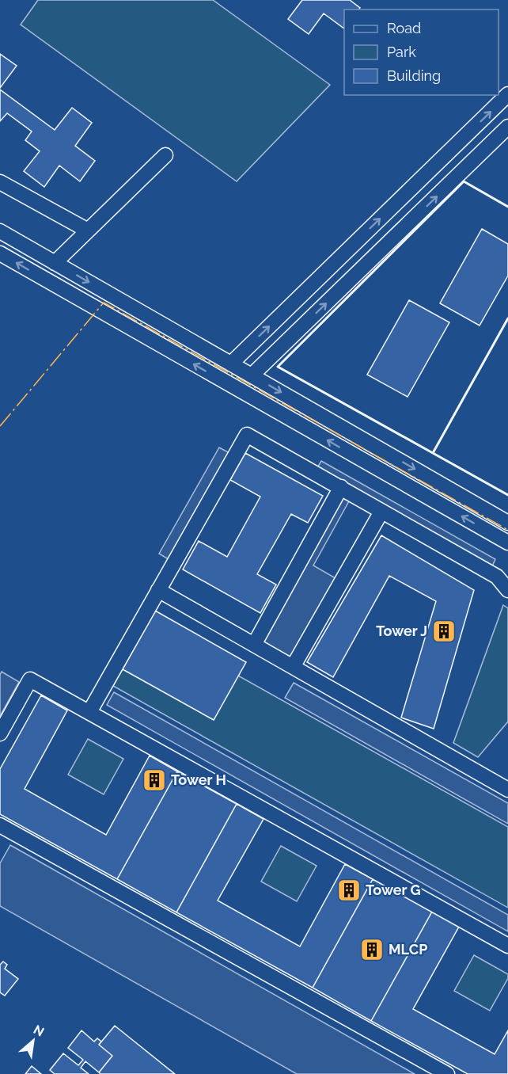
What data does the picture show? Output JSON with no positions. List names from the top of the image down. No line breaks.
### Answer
{"places":{"building":["Tower J","Tower H","Tower G","MLCP"]},"legend":["Road","Park","Building"],"north":"top right"}
